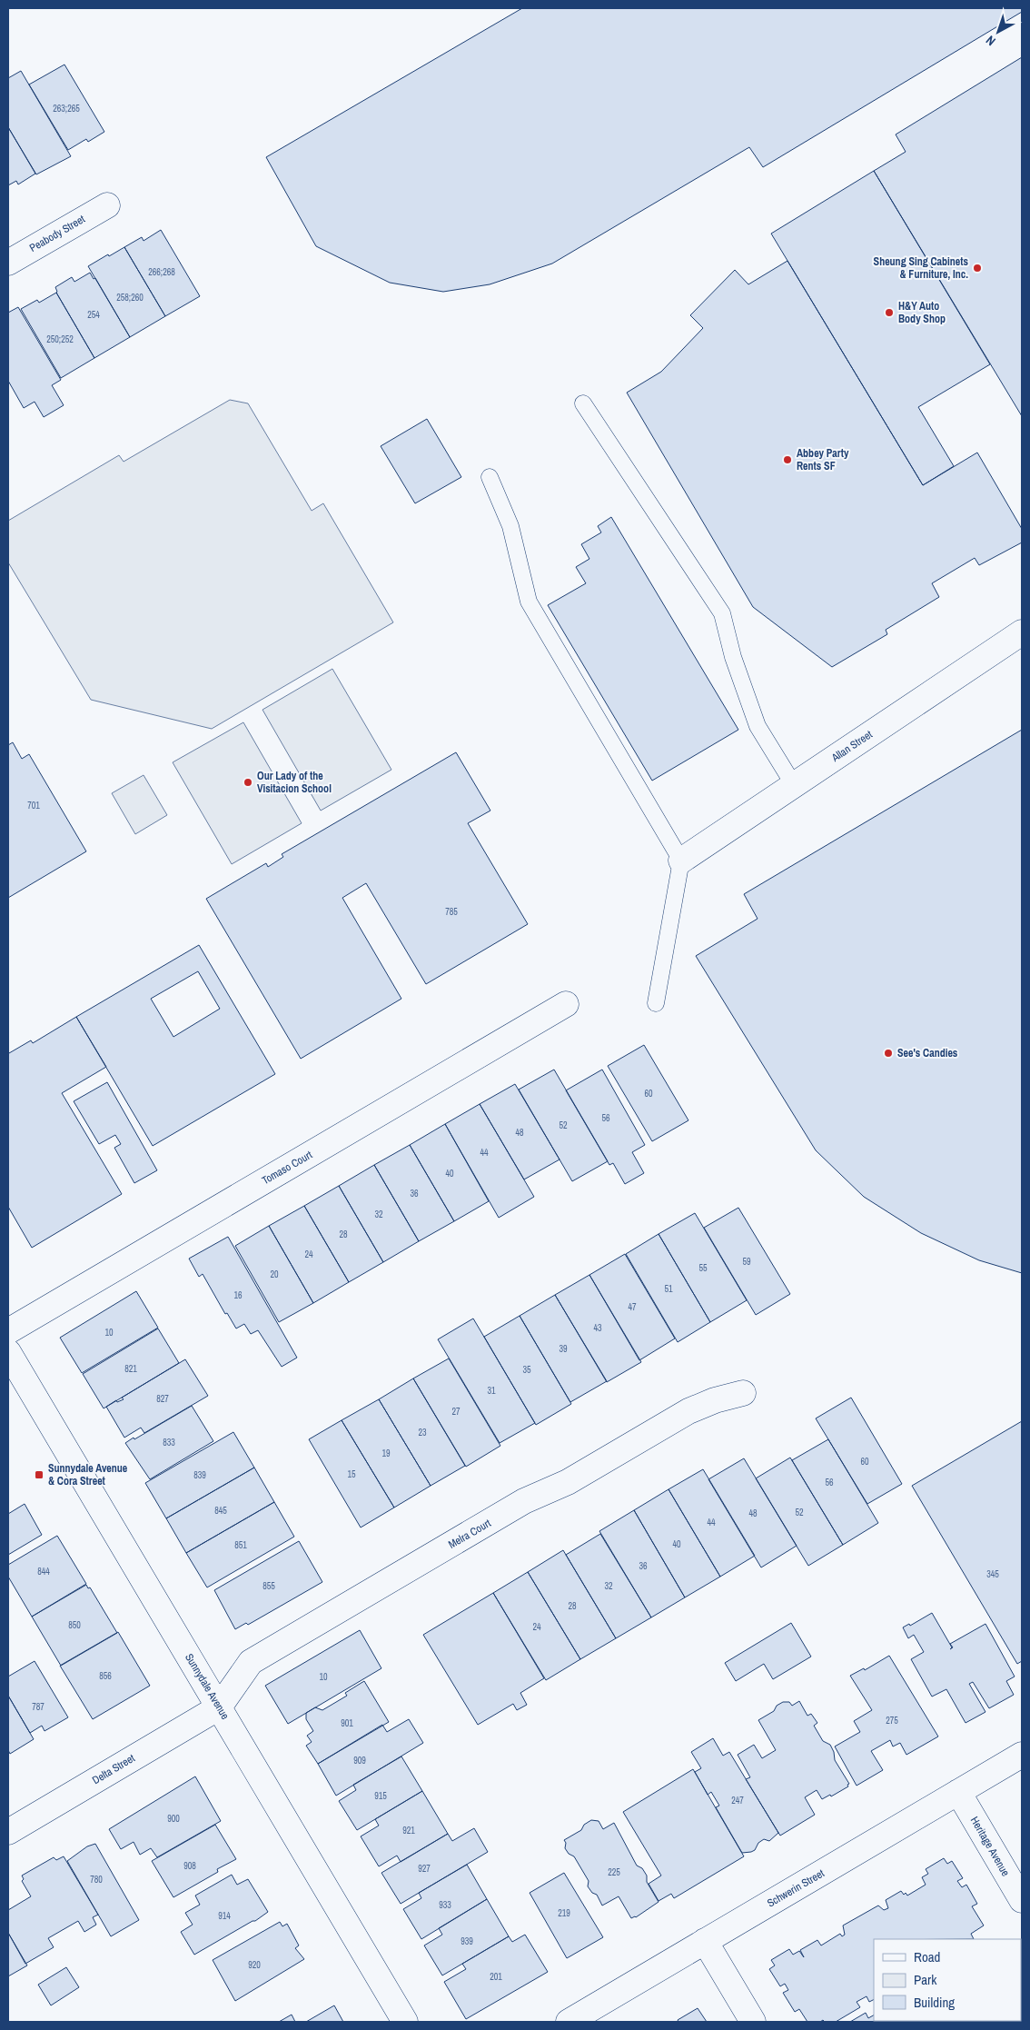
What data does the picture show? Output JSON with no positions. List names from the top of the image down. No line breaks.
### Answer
{"streets":{"street":["Peabody Street","Allan Street","Tomaso Court","Melra Court","Sunnydale Avenue","Delta Street","Heritage Avenue","Schwerin Street"]},"crossings":[["Melra Court","Sunnydale Avenue"],["Melra Court","Delta Street"],["Sunnydale Avenue","Delta Street"],["Heritage Avenue","Schwerin Street"]],"places":{"other":["Sheung Sing Cabinets & Furniture, Inc.","H&Y Auto Body Shop","Abbey Party Rents SF","Our Lady of the Visitacion School","See's Candies"],"transit":["Sunnydale Avenue & Cora Street"]},"house_numbers":["263;265","266;268","258;260","254","250;252","701","785","60","56","52","48","44","40","36","32","28","24","59","55","20","51","16","47","43","10","39","821","35","31","827","27","23","833","19","60","15","839","56","845","52","48","44","40","851","36","844","345","855","32","28","850","24","856","10","787","275","901","909","915","247","900","921","908","927","225","780","933","219","914","939","920","201"],"legend":["Road","Park","Building"],"north":"bottom left"}
